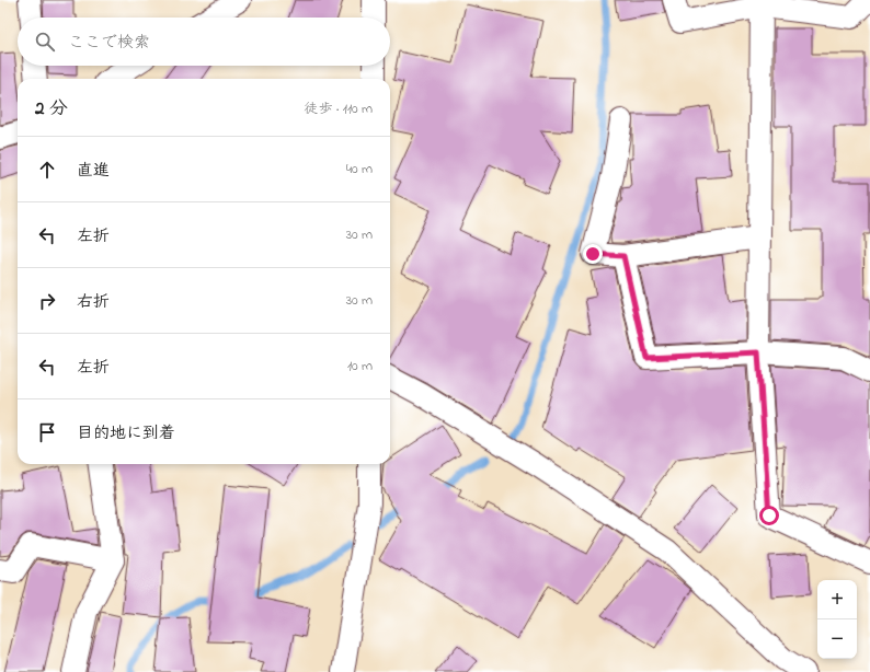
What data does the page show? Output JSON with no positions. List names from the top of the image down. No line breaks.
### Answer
{"page":{"search":"ここで検索","heading":["2 分","徒歩 · 110 m"],"list":[["直進","40 m"],["左折","30 m"],["右折","30 m"],["左折","10 m"],"目的地に到着"],"map_buttons":["+","−"]}}
